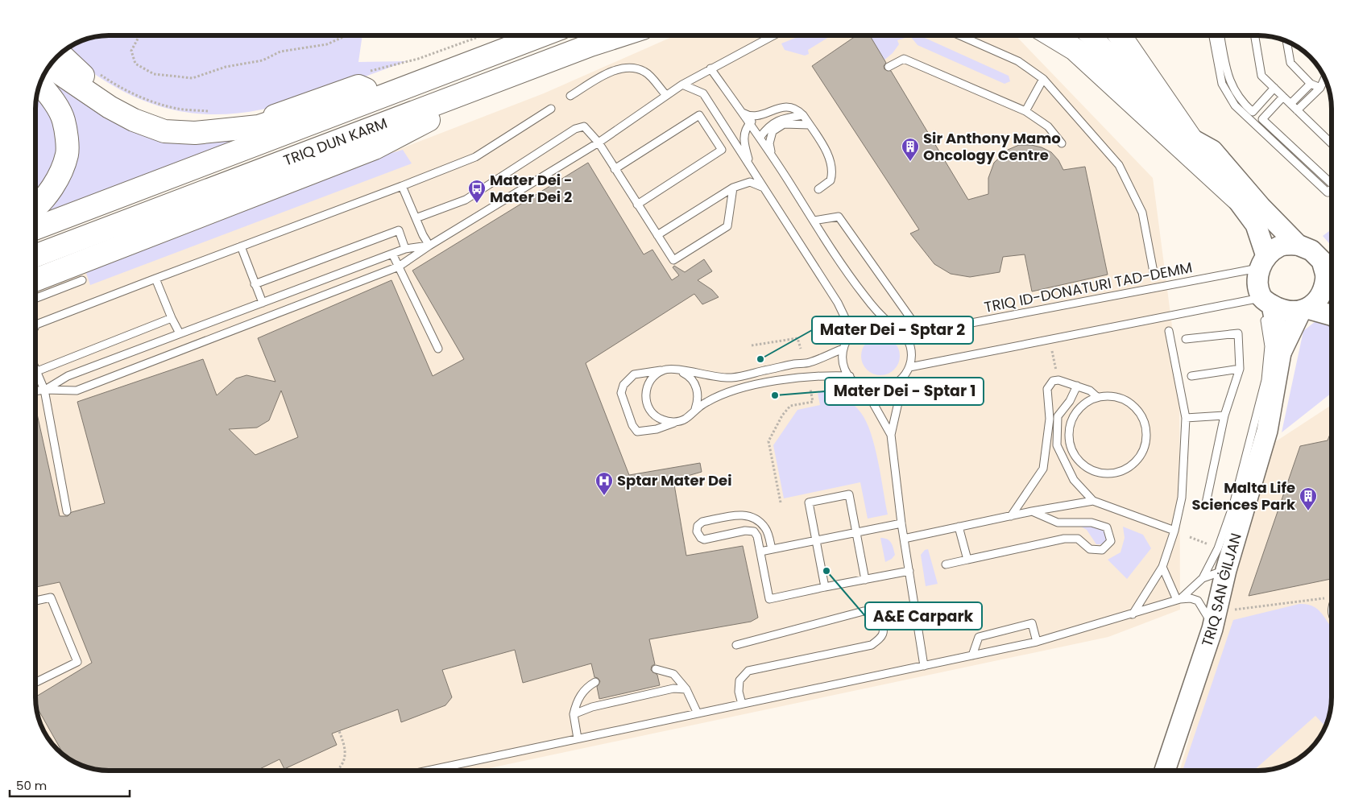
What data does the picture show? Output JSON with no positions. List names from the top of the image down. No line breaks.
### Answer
{"streets":{"highway":["TRIQ DUN KARM"],"main road":["TRIQ SAN ĠILJAN"],"lane":["TRIQ ID-DONATURI TAD-DEMM"]},"crossings":[["TRIQ ID-DONATURI TAD-DEMM","TRIQ SAN ĠILJAN"]],"places":{"building":["Sir Anthony Mamo Oncology Centre","Malta Life Sciences Park"],"bus stop":["Mater Dei - Mater Dei 2"],"other":["Mater Dei - Sptar 2","Mater Dei - Sptar 1","A&E Carpark"],"hospital":["Sptar Mater Dei"]},"scale_bar":"50 m"}
